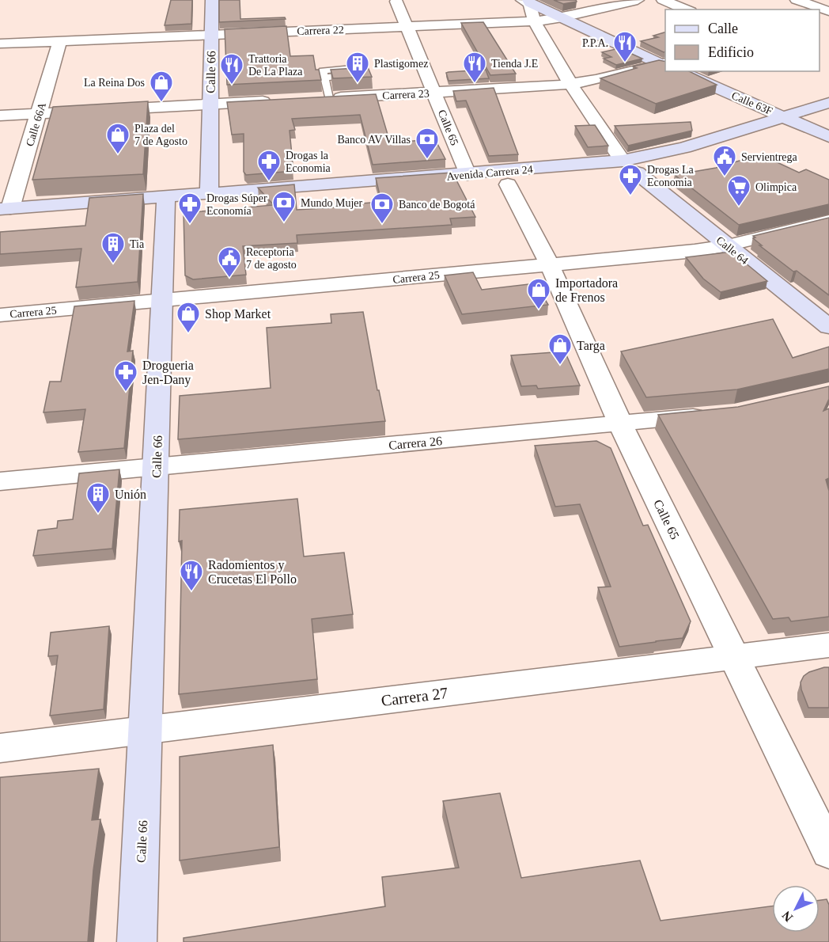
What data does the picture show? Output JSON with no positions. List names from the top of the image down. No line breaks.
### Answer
{"streets":{"main road":["Calle 66","Calle 63F","Avenida Carrera 24","Calle 64"],"street":["Carrera 22","Carrera 23","Calle 66A","Calle 65","Carrera 25","Carrera 26","Carrera 27"]},"crossings":[["Carrera 22","Calle 66"],["Carrera 22","Calle 66A"],["Carrera 22","Calle 65"],["Carrera 22","Calle 64"],["Calle 66","Avenida Carrera 24"],["Calle 66","Carrera 25"],["Calle 66","Carrera 26"],["Calle 66","Carrera 27"],["Carrera 23","Calle 65"],["Carrera 23","Calle 64"],["Calle 63F","Avenida Carrera 24"],["Calle 66A","Avenida Carrera 24"],["Calle 65","Avenida Carrera 24"],["Calle 65","Carrera 25"],["Calle 65","Carrera 26"],["Calle 65","Carrera 27"],["Avenida Carrera 24","Calle 64"],["Calle 64","Carrera 25"]],"places":{"restaurant":["P.P.A.","Tienda J.E","Trattoria De La Plaza","Radomientos y Crucetas El Pollo"],"building":["Plastigomez","Tia","Unión"],"shop":["La Reina Dos","Plaza del 7 de Agosto","Importadora de Frenos","Shop Market","Targa"],"bank":["Banco AV Villas","Mundo Mujer","Banco de Bogotá"],"public building":["Servientrega","Receptoria 7 de agosto"],"pharmacy":["Drogas la Economia","Drogas La Economia","Drogas Súper Economía","Drogueria Jen-Dany"],"supermarket":["Olimpica"]},"legend":["Calle","Edificio"],"north":"bottom left"}
